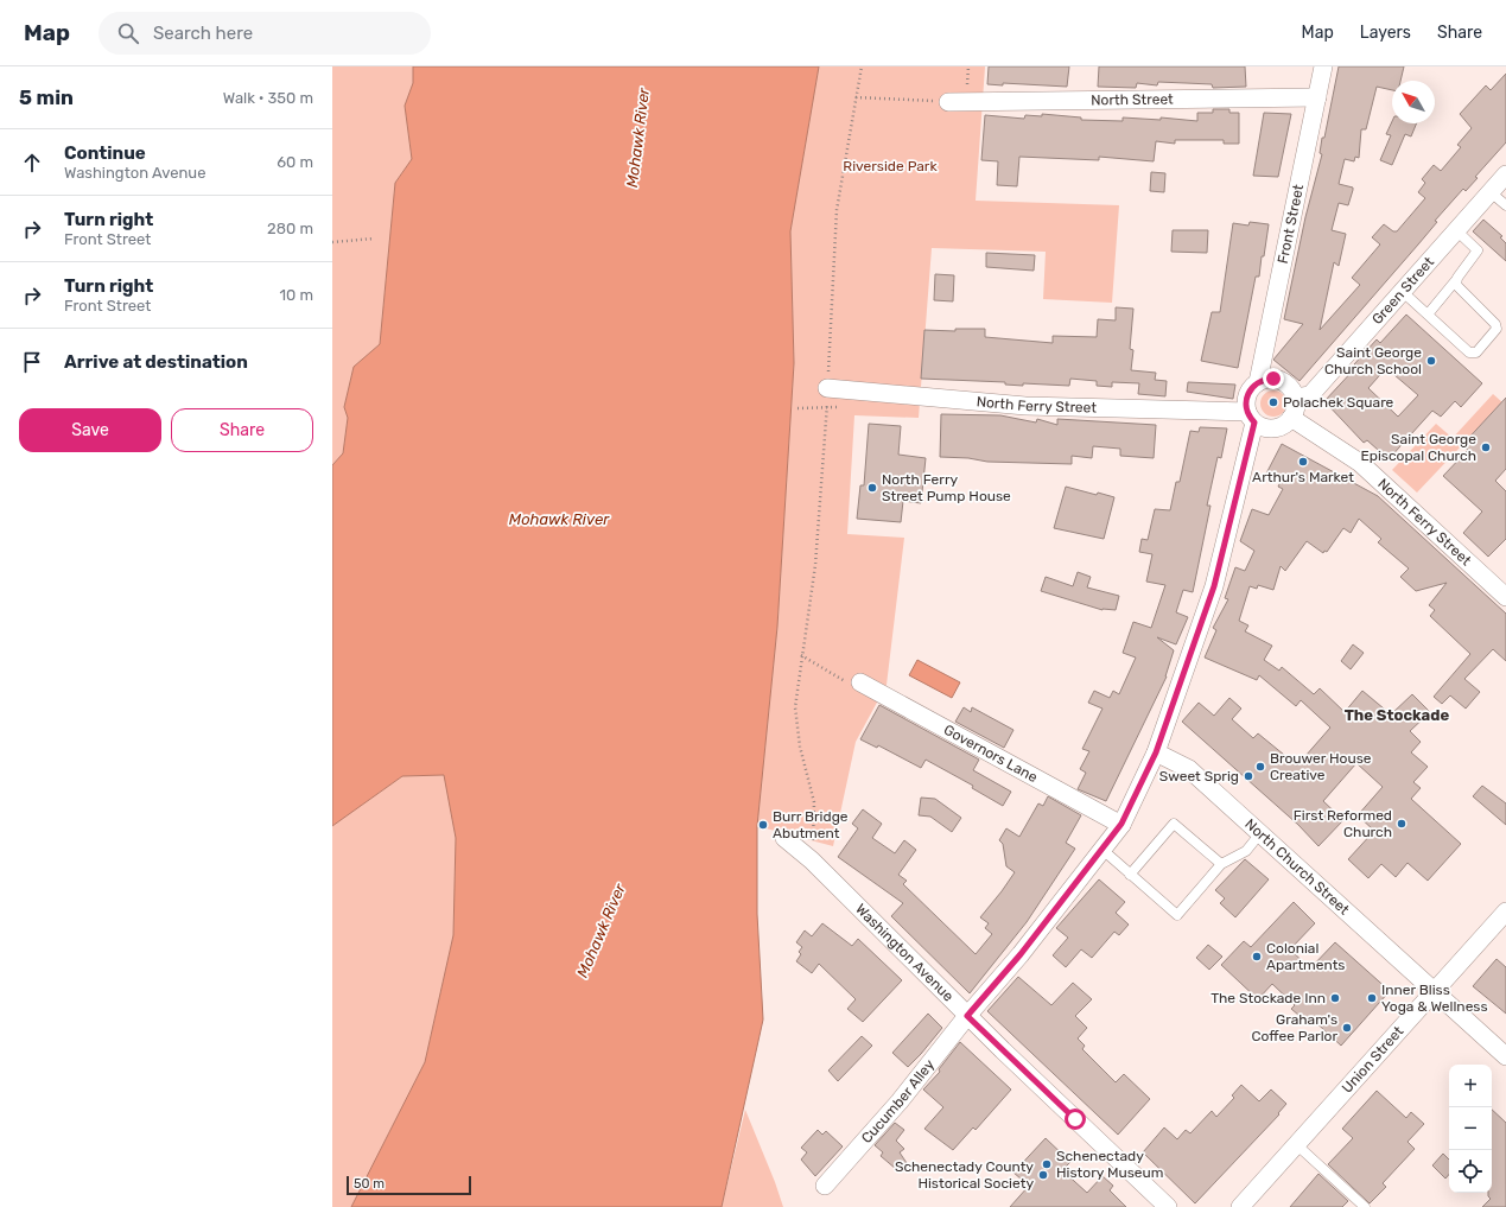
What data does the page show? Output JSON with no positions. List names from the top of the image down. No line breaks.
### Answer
{"streets":{"street":["North Street","Front Street","Green Street","North Ferry Street","Governors Lane","North Church Street","Washington Avenue","Union Street","Cucumber Alley"]},"crossings":[["North Street","Front Street"],["Front Street","Green Street"],["Front Street","North Ferry Street"],["Front Street","Governors Lane"],["Front Street","North Church Street"],["Front Street","Washington Avenue"],["Front Street","Cucumber Alley"],["Green Street","North Ferry Street"],["North Church Street","Union Street"],["Washington Avenue","Cucumber Alley"]],"districts":["The Stockade"],"water":["Mohawk River"],"parks":["Riverside Park"],"places":["Saint George Church School","Polachek Square","Saint George Episcopal Church","Arthur's Market","North Ferry Street Pump House","Brouwer House Creative","Sweet Sprig","First Reformed Church","Burr Bridge Abutment","Colonial Apartments","The Stockade Inn","Inner Bliss Yoga & Wellness","Graham's Coffee Parlor","Schenectady History Museum","Schenectady County Historical Society"],"scale_bar":"50 m","north":"top left","page":{"header":"Map","search":"Search here","nav":["Map","Layers","Share"],"heading":["5 min","Walk · 350 m"],"list":[["Continue","Washington Avenue","60 m"],["Turn right","Front Street","280 m"],["Turn right","Front Street","10 m"],"Arrive at destination"],"buttons":["Save","Share"],"map_buttons":["+","−"],"scale":"50 m"}}
